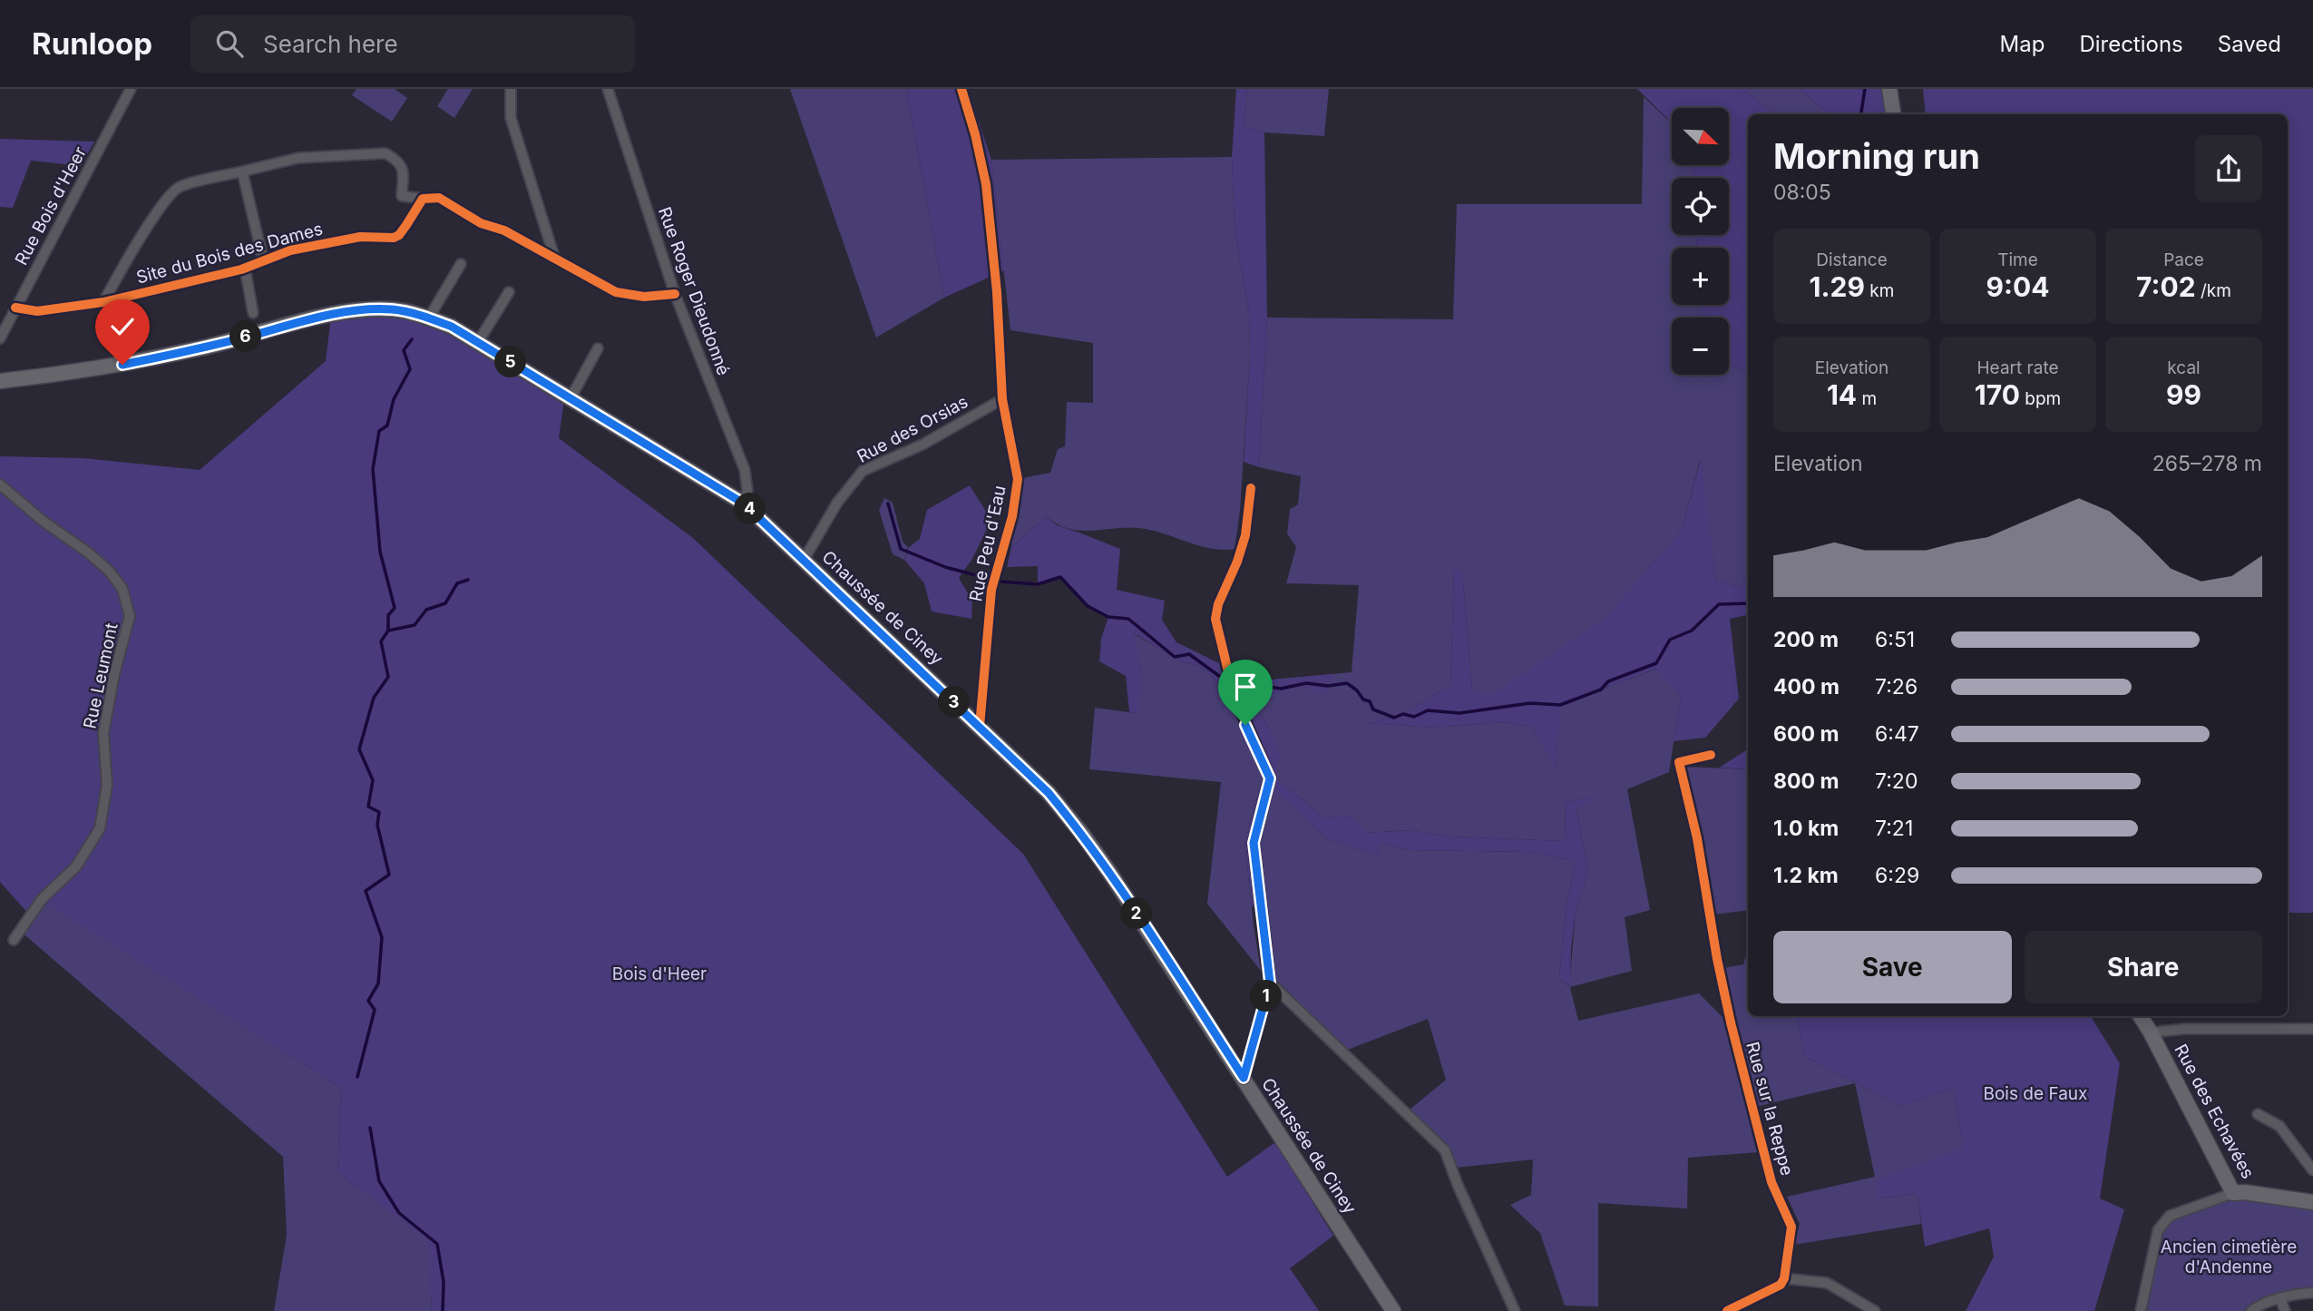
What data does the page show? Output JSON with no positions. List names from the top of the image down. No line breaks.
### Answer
{"streets":{"main road":["Chaussée de Ciney","Rue des Echavées"],"street":["Rue Bois d'Heer","Site du Bois des Dames","Rue Roger Dieudonné","Rue des Orsias","Rue Peu d'Eau","Rue Leumont","Rue sur la Reppe"]},"crossings":[["Rue Bois d'Heer","Site du Bois des Dames"],["Rue Roger Dieudonné","Chaussée de Ciney"],["Rue des Orsias","Rue Peu d'Eau"],["Rue des Orsias","Chaussée de Ciney"],["Rue Peu d'Eau","Chaussée de Ciney"]],"parks":["Bois d'Heer","Bois de Faux","Ancien cimetière d'Andenne"],"north":"bottom right","page":{"header":"Runloop","search":"Search here","nav":["Map","Directions","Saved"],"map_buttons":["+","−"],"heading":["Morning run","08:05"],"stats":[["Distance","1.29 km"],["Time","9:04"],["Pace","7:02 /km"],["Elevation","14 m"],["Heart rate","170 bpm"],["kcal","99"]],"pins":["6","5","4","3","2","1"],"chart":["Elevation","265–278 m"],"list":[{"name":"200 m","note":"6:51"},{"name":"400 m","note":"7:26"},{"name":"600 m","note":"6:47"},{"name":"800 m","note":"7:20"},{"name":"1.0 km","note":"7:21"},{"name":"1.2 km","note":"6:29"}],"buttons":["Save","Share"]}}
